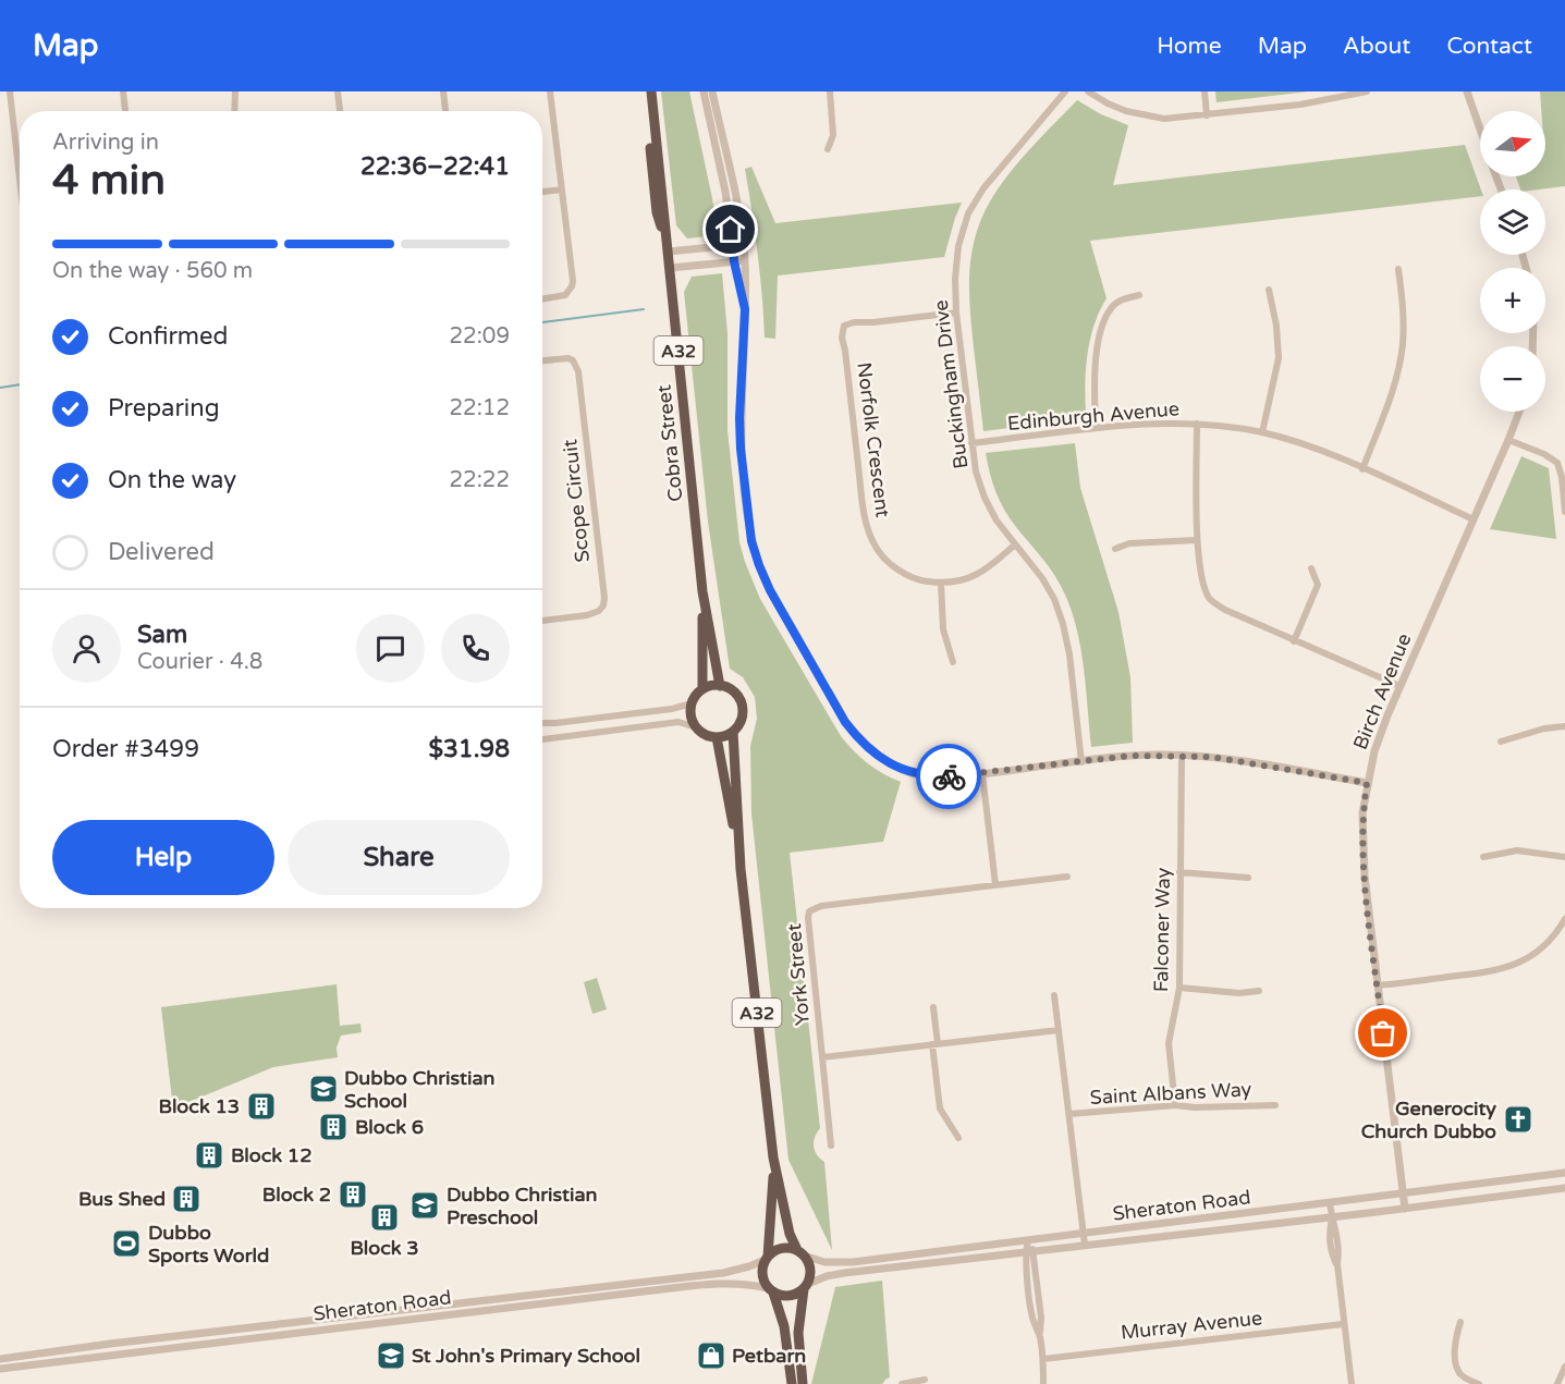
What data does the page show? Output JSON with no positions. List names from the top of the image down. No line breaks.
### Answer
{"streets":{"highway":["A32","Cobra Street"],"street":["Buckingham Drive","Edinburgh Avenue","Norfolk Crescent","Scope Circuit","Birch Avenue","Falconer Way","York Street","Saint Albans Way","Sheraton Road","Murray Avenue"]},"crossings":[["A32","Cobra Street"],["A32","Sheraton Road"],["Buckingham Drive","Edinburgh Avenue"],["Buckingham Drive","Norfolk Crescent"],["Edinburgh Avenue","Birch Avenue"],["Birch Avenue","Sheraton Road"],["Falconer Way","Saint Albans Way"]],"places":{"school or university":["Dubbo Christian School","Dubbo Christian Preschool","St John's Primary School"],"building":["Block 13","Block 6","Block 12","Block 2","Bus Shed","Block 3"],"church":["Generocity Church Dubbo"],"sports":["Dubbo Sports World"],"shop":["Petbarn"]},"north":"right","page":{"header":"Map","nav":["Home","Map","About","Contact"],"map_buttons":["+","−"],"heading":["4 min","Arriving in","22:36–22:41"],"panel":["Sam","Courier · 4.8","Order #3499","$31.98"],"bar":"On the way · 560 m","list":[["Confirmed","22:09"],["Preparing","22:12"],["On the way","22:22"],"Delivered"],"buttons":["Help","Share"]}}
